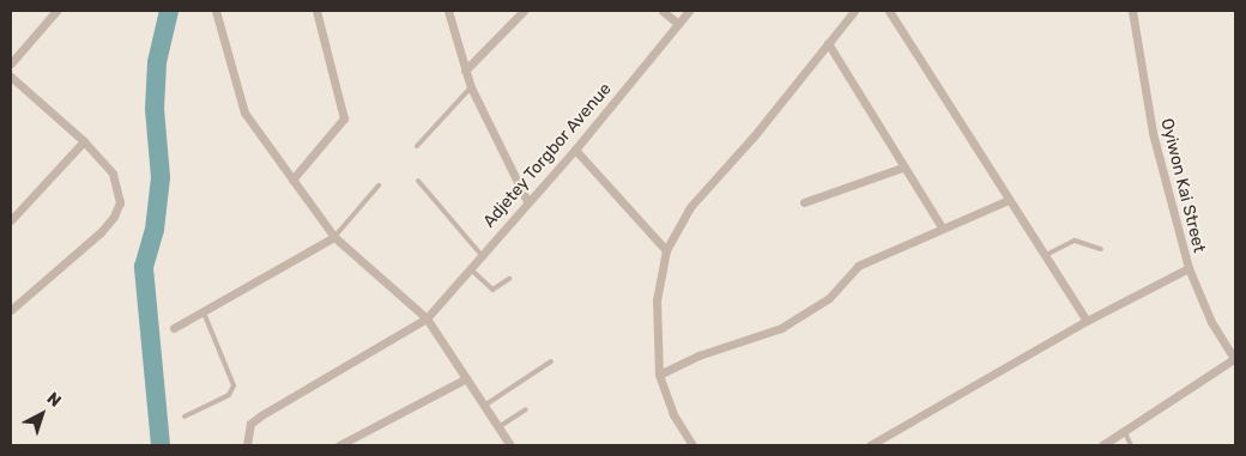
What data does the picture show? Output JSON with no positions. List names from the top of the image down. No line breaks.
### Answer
{"streets":{"street":["Adjetey Torgbor Avenue","Oyiwon Kai Street"]},"north":"top right"}
